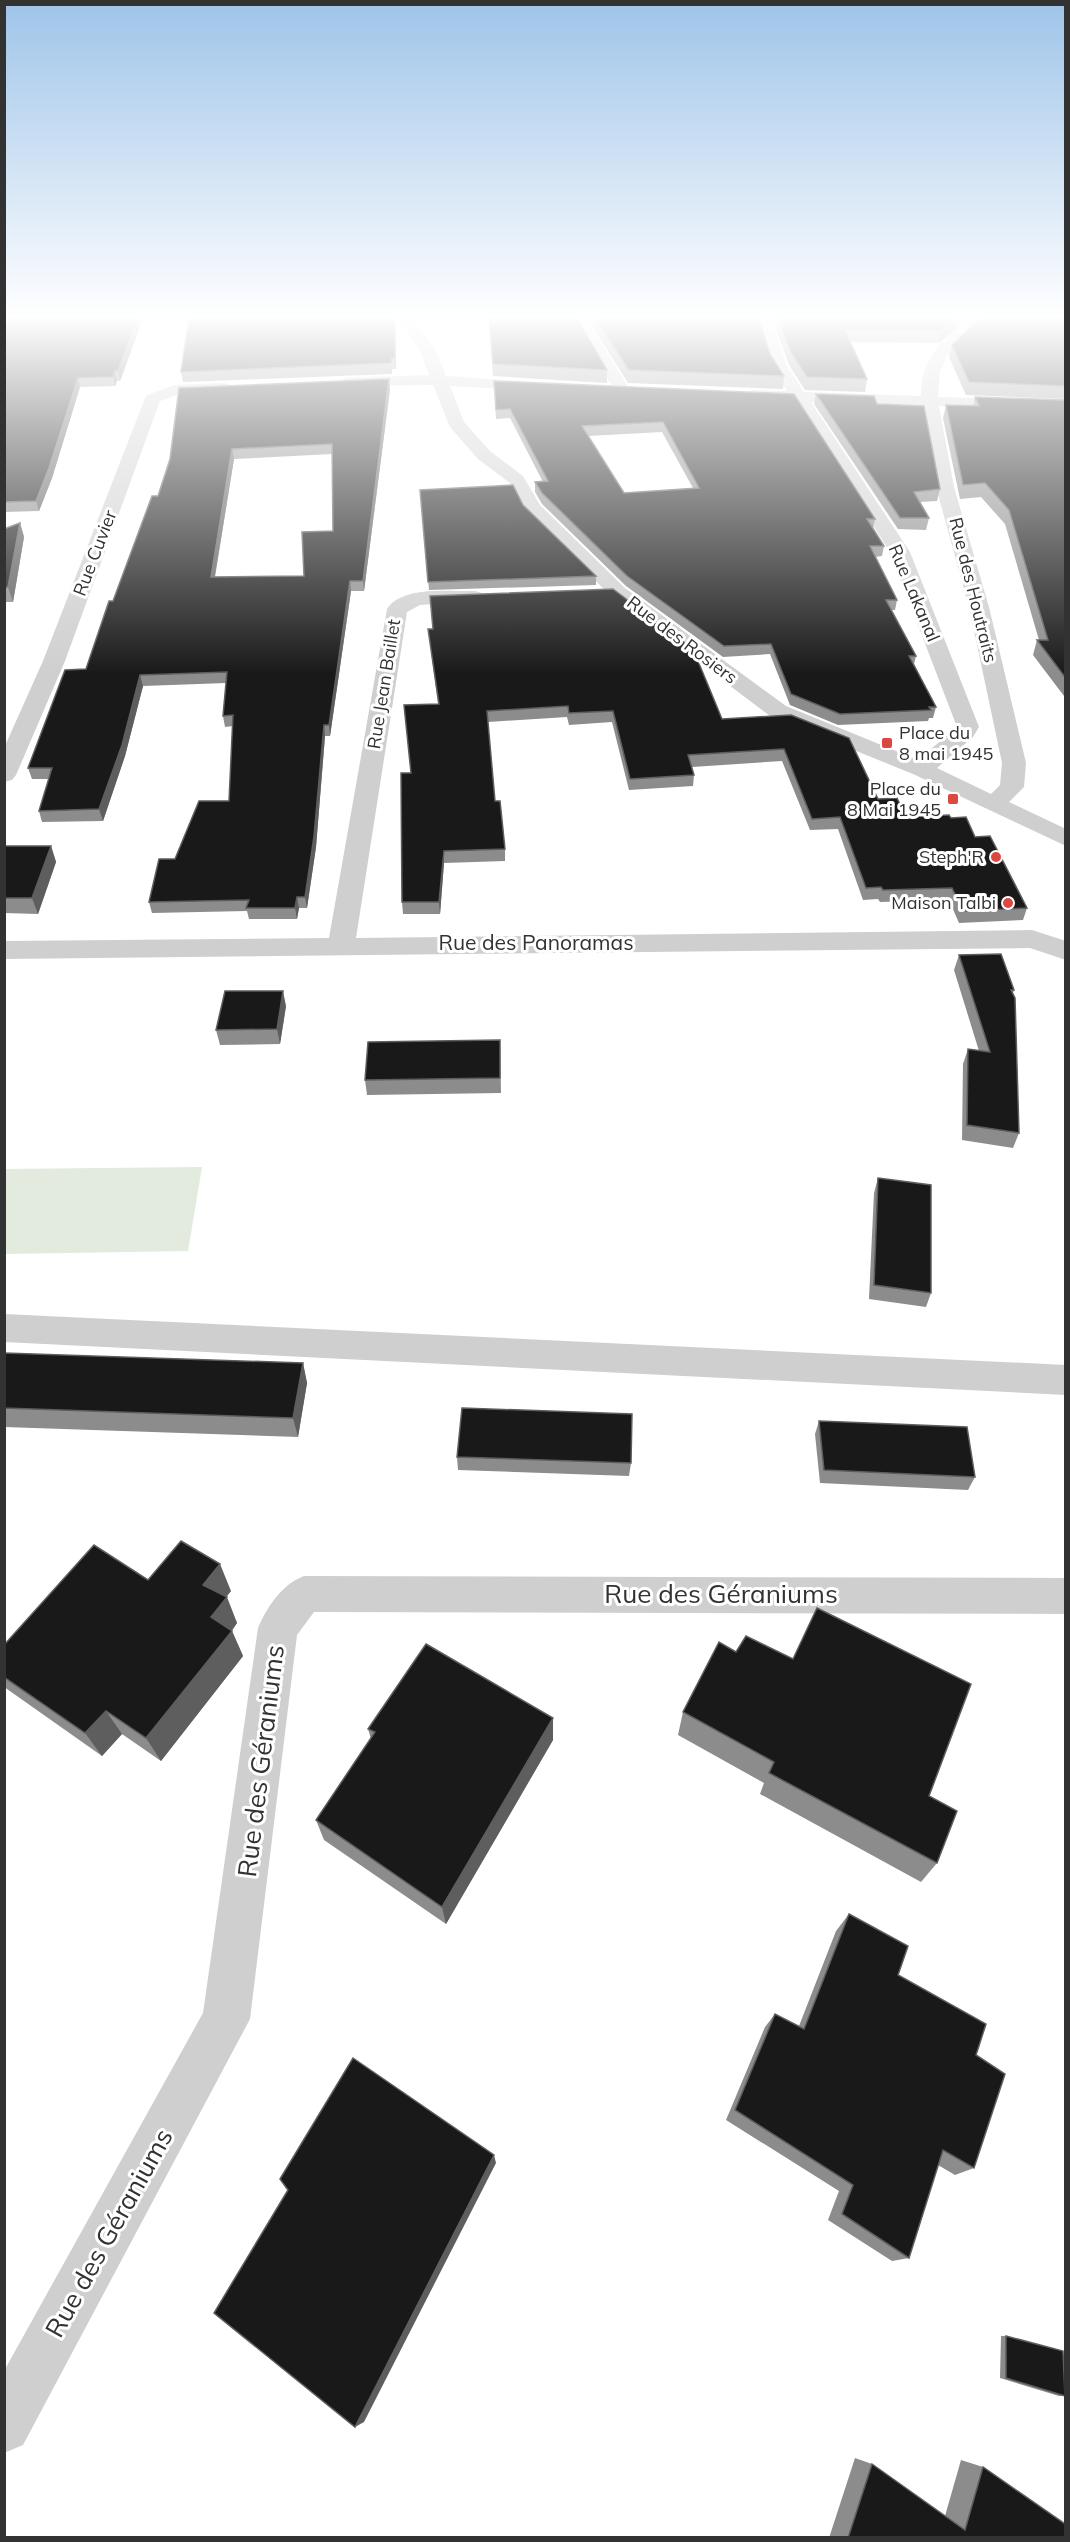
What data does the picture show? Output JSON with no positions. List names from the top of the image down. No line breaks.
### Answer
{"streets":{"street":["Rue Cuvier","Rue des Houtraits","Rue Lakanal","Rue des Rosiers","Rue Jean Baillet","Rue des Panoramas","Rue des Géraniums"]},"crossings":[["Rue des Houtraits","Rue des Rosiers"],["Rue Lakanal","Rue des Rosiers"],["Rue Jean Baillet","Rue des Panoramas"]],"places":{"transit":["Place du 8 mai 1945","Place du 8 Mai 1945"],"other":["Steph'R","Maison Talbi"]}}
